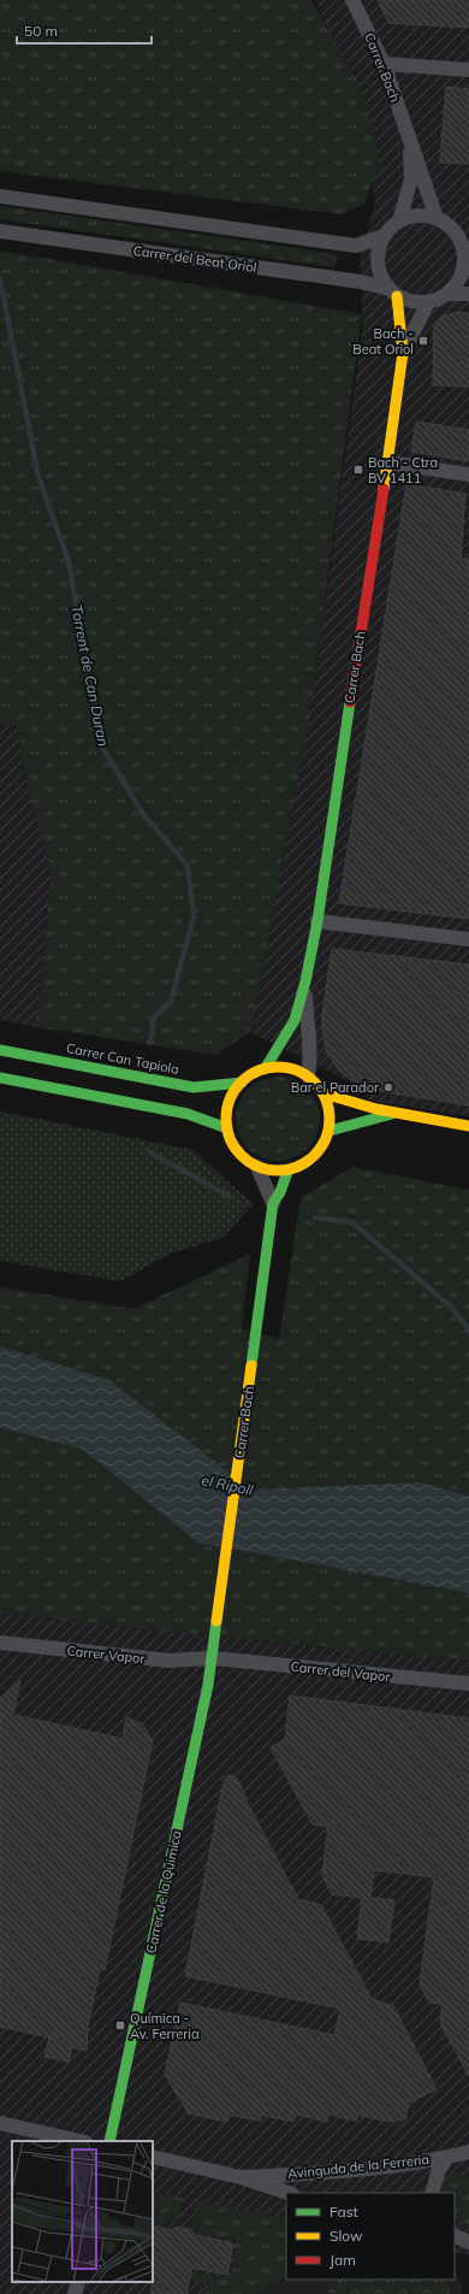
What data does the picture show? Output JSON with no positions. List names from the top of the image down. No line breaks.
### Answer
{"streets":{"street":["Carrer Bach","Carrer del Beat Oriol","Carrer Can Tapiola","Carrer Vapor","Carrer del Vapor","Carrer de la Quimica","Avinguda de la Ferreria"]},"crossings":[["Carrer Bach","Carrer del Beat Oriol"],["Carrer Bach","Carrer Can Tapiola"],["Carrer Bach","Carrer de la Quimica"],["Carrer Vapor","Carrer del Vapor"],["Carrer Vapor","Carrer de la Quimica"],["Carrer del Vapor","Carrer de la Quimica"]],"water":["Torrent de Can Duran","el Ripoll"],"places":{"transit":["Bach - Beat Oriol","Bach - Ctra BV 1411","Química - Av. Ferreria"],"other":["Bar el Parador"]},"legend":["Fast","Slow","Jam"],"scale_bar":"50 m"}
